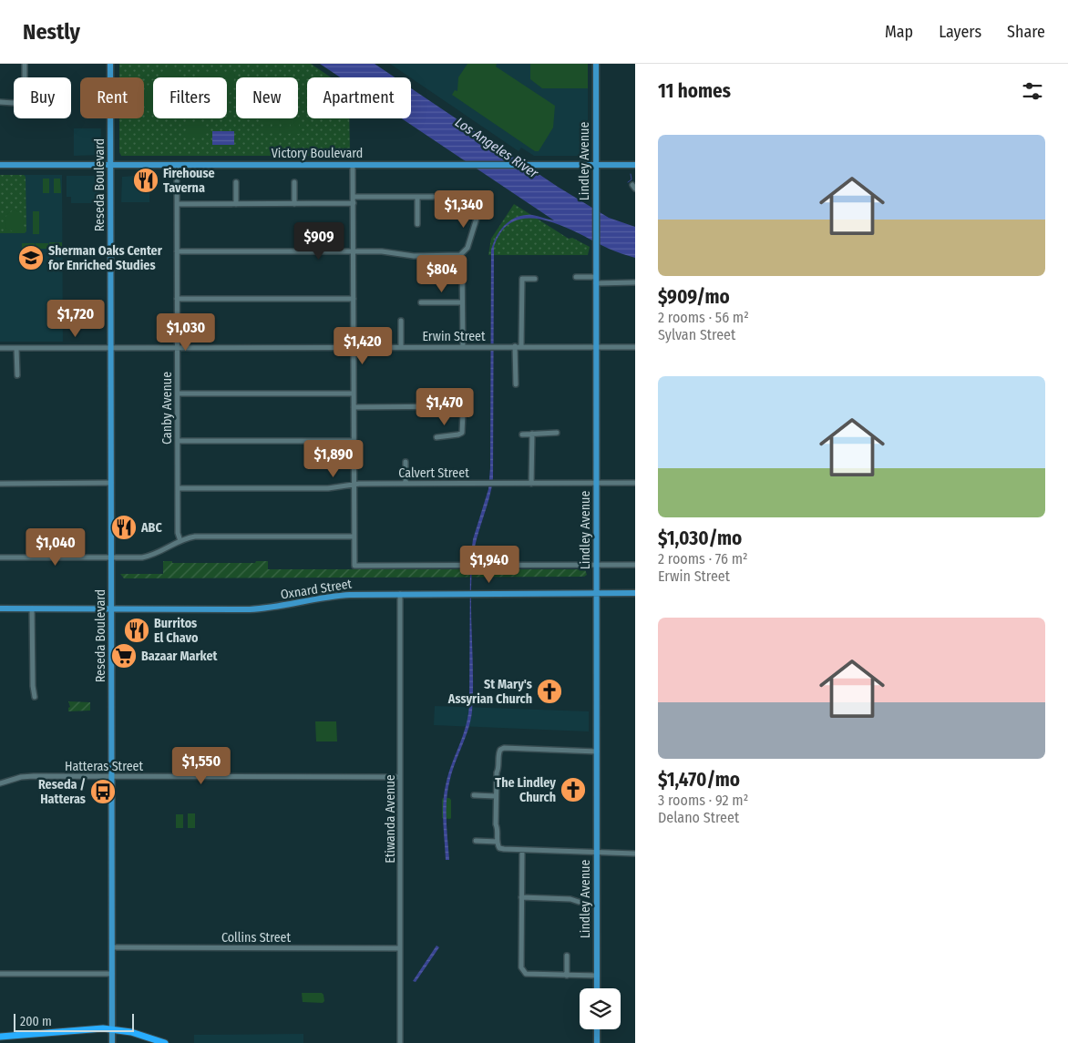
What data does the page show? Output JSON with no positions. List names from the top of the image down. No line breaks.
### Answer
{"streets":{"main road":["Victory Boulevard","Lindley Avenue","Reseda Boulevard","Oxnard Street"],"street":["Erwin Street","Canby Avenue","Calvert Street","Hatteras Street","Etiwanda Avenue","Collins Street"]},"crossings":[["Victory Boulevard","Lindley Avenue"],["Victory Boulevard","Reseda Boulevard"],["Victory Boulevard","Canby Avenue"],["Lindley Avenue","Erwin Street"],["Lindley Avenue","Calvert Street"],["Lindley Avenue","Oxnard Street"],["Reseda Boulevard","Erwin Street"],["Reseda Boulevard","Oxnard Street"],["Reseda Boulevard","Hatteras Street"],["Reseda Boulevard","Collins Street"],["Erwin Street","Canby Avenue"],["Canby Avenue","Calvert Street"],["Oxnard Street","Etiwanda Avenue"],["Hatteras Street","Etiwanda Avenue"],["Etiwanda Avenue","Collins Street"]],"water":["Los Angeles River"],"places":{"restaurant":["Firehouse Taverna","ABC","Burritos El Chavo"],"school or university":["Sherman Oaks Center for Enriched Studies"],"supermarket":["Bazaar Market"],"church":["St Mary's Assyrian Church","The Lindley Church"],"bus stop":["Reseda / Hatteras"]},"scale_bar":"200 m","page":{"header":"Nestly","nav":["Map","Layers","Share"],"heading":"11 homes","chip":["Buy","Rent","Filters","New","Apartment"],"list":[{"name":"$909/mo","note":"2 rooms · 56 m² · Sylvan Street"},{"name":"$1,030/mo","note":"2 rooms · 76 m² · Erwin Street"},{"name":"$1,470/mo","note":"3 rooms · 92 m² · Delano Street"}],"price":["$1,340","$909","$804","$1,720","$1,030","$1,420","$1,470","$1,890","$1,040","$1,940","$1,550"],"scale":"200 m"}}
